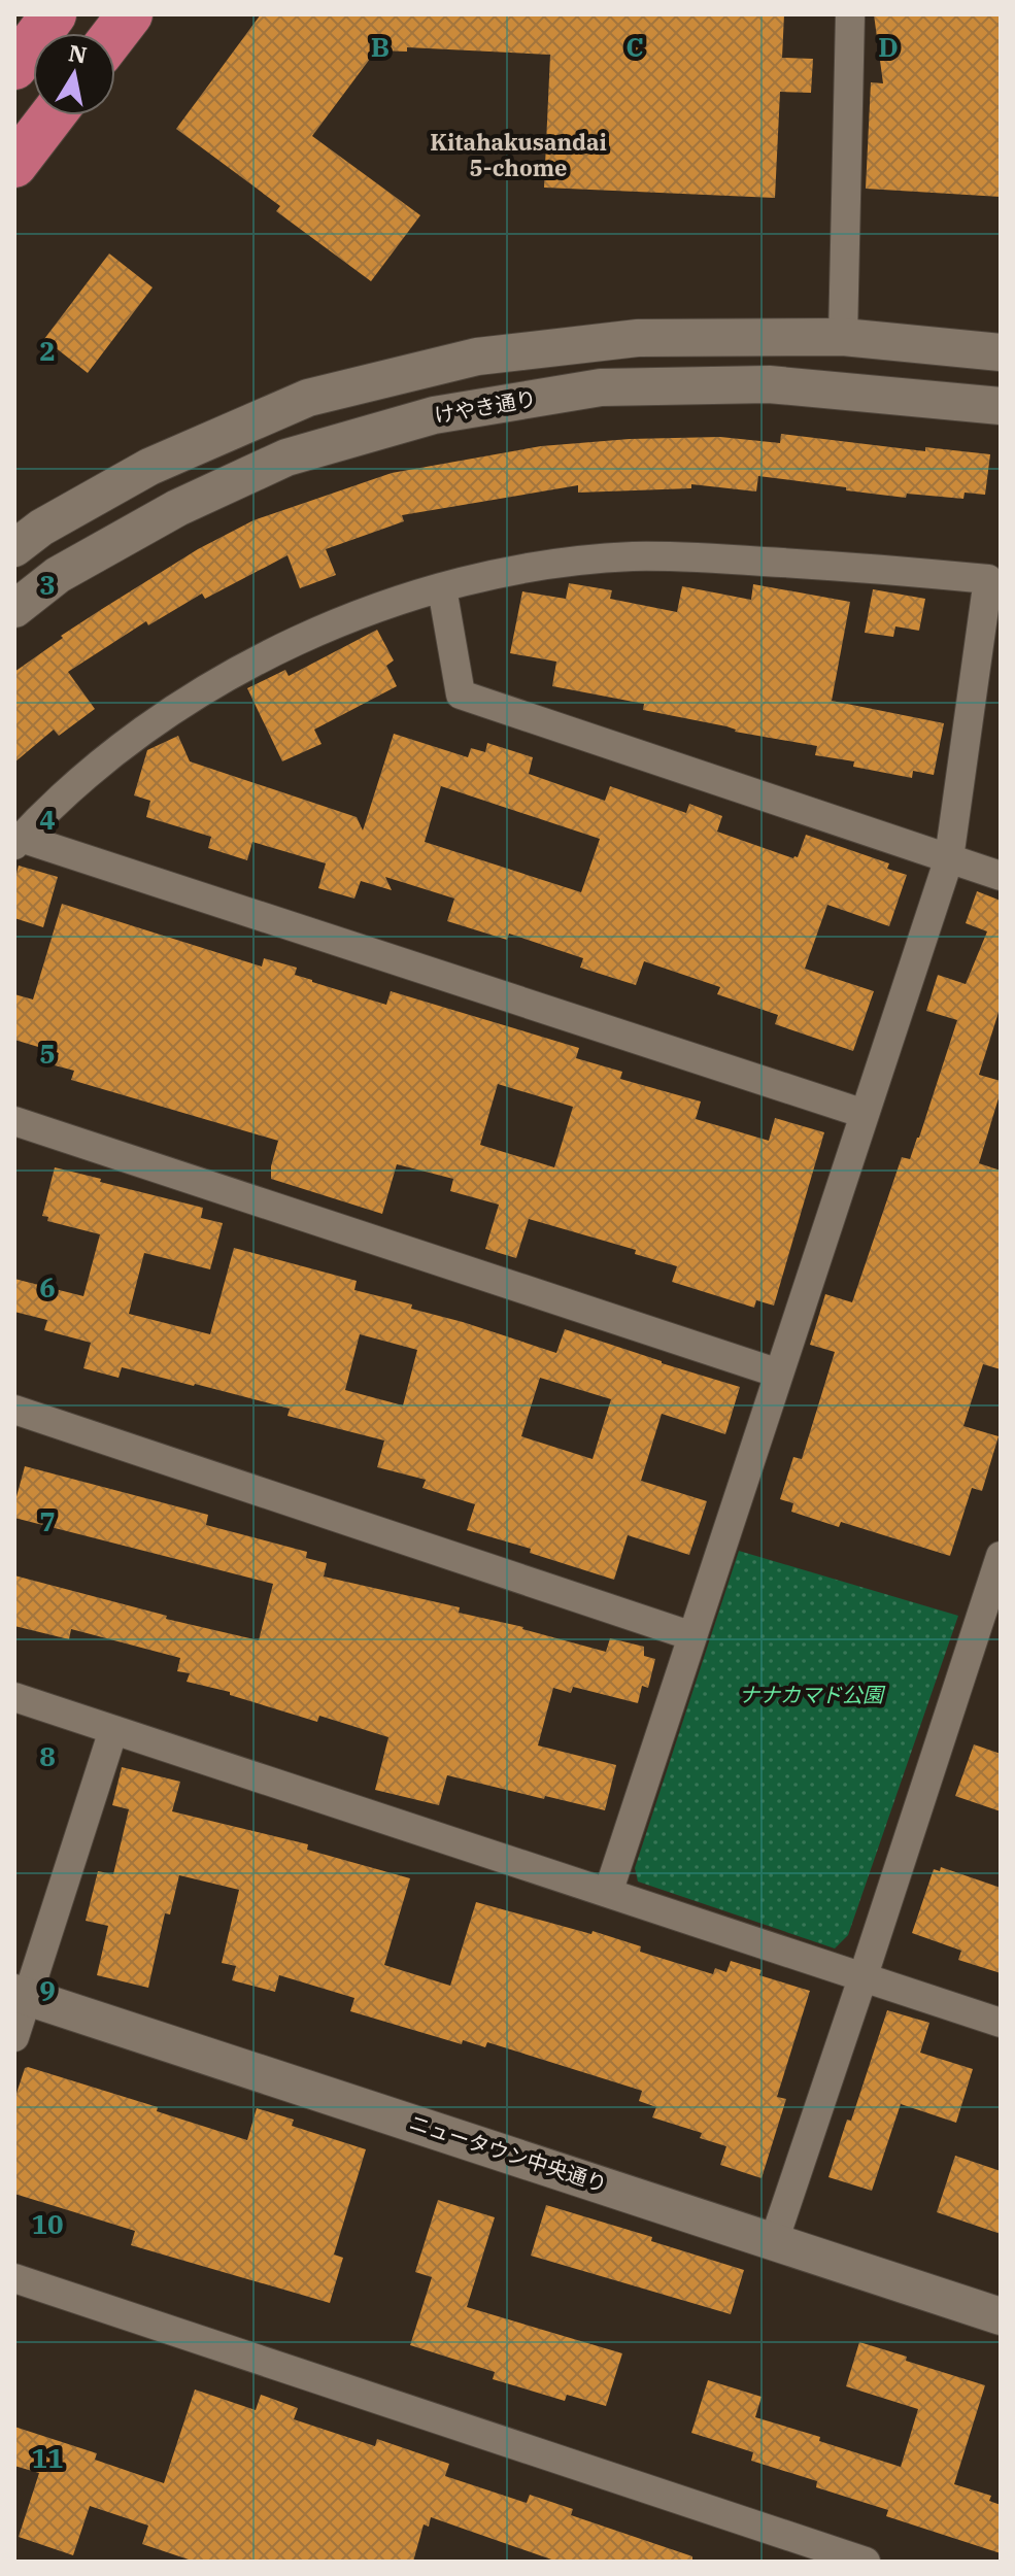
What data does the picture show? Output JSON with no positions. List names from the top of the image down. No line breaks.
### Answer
{"streets":{"street":["けやき通り","ニュータウン中央通り"]},"districts":["Kitahakusandai 5-chome"],"parks":["ナナカマド公園"],"north":"top","grid":{"columns":["B","C","D"],"rows":["2","3","4","5","6","7","8","9","10","11"]}}
